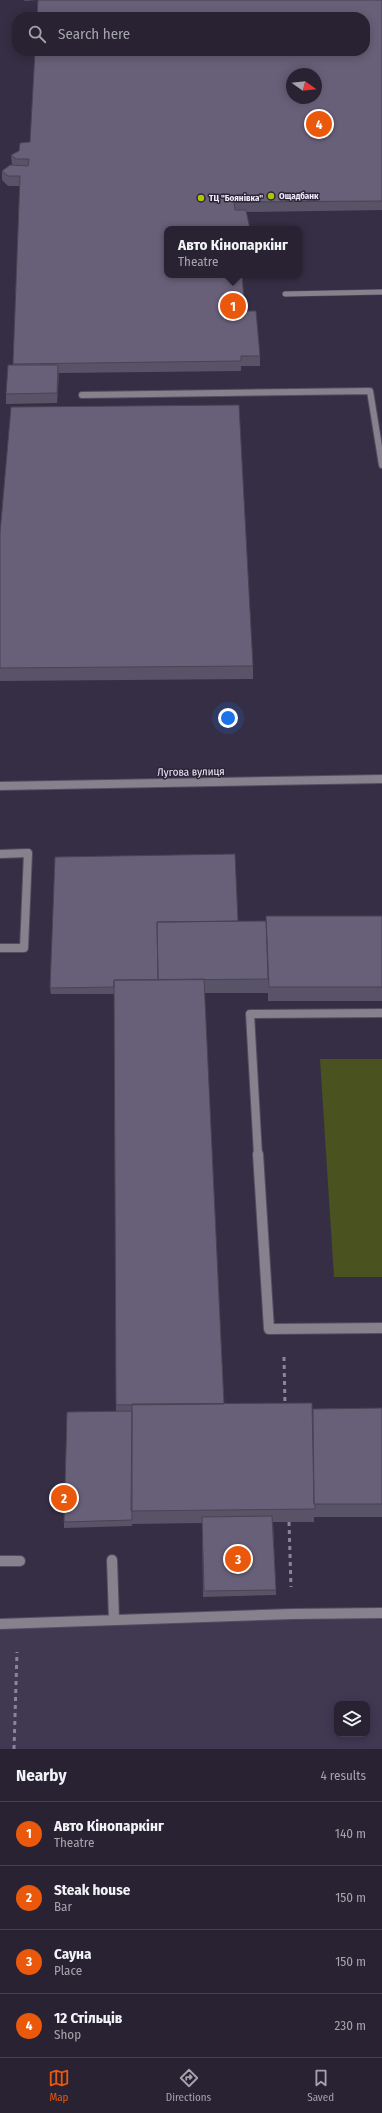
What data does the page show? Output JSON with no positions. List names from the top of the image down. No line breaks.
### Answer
{"streets":{"street":["Лугова вулиця"]},"places":["Ощадбанк","ТЦ \"Боянівка\""],"north":"right","page":{"search":"Search here","pins":["4","1","2","3"],"popup":["Авто Кінопаркінг","Theatre"],"heading":["Nearby","4 results"],"list":[{"mark":"1","name":"Авто Кінопаркінг","note":"Theatre","value":"140 m"},{"mark":"2","name":"Steak house","note":"Bar","value":"150 m"},{"mark":"3","name":"Сауна","note":"Place","value":"150 m"},{"mark":"4","name":"12 Стільців","note":"Shop","value":"230 m"}],"nav":["Map","Directions","Saved"]}}
